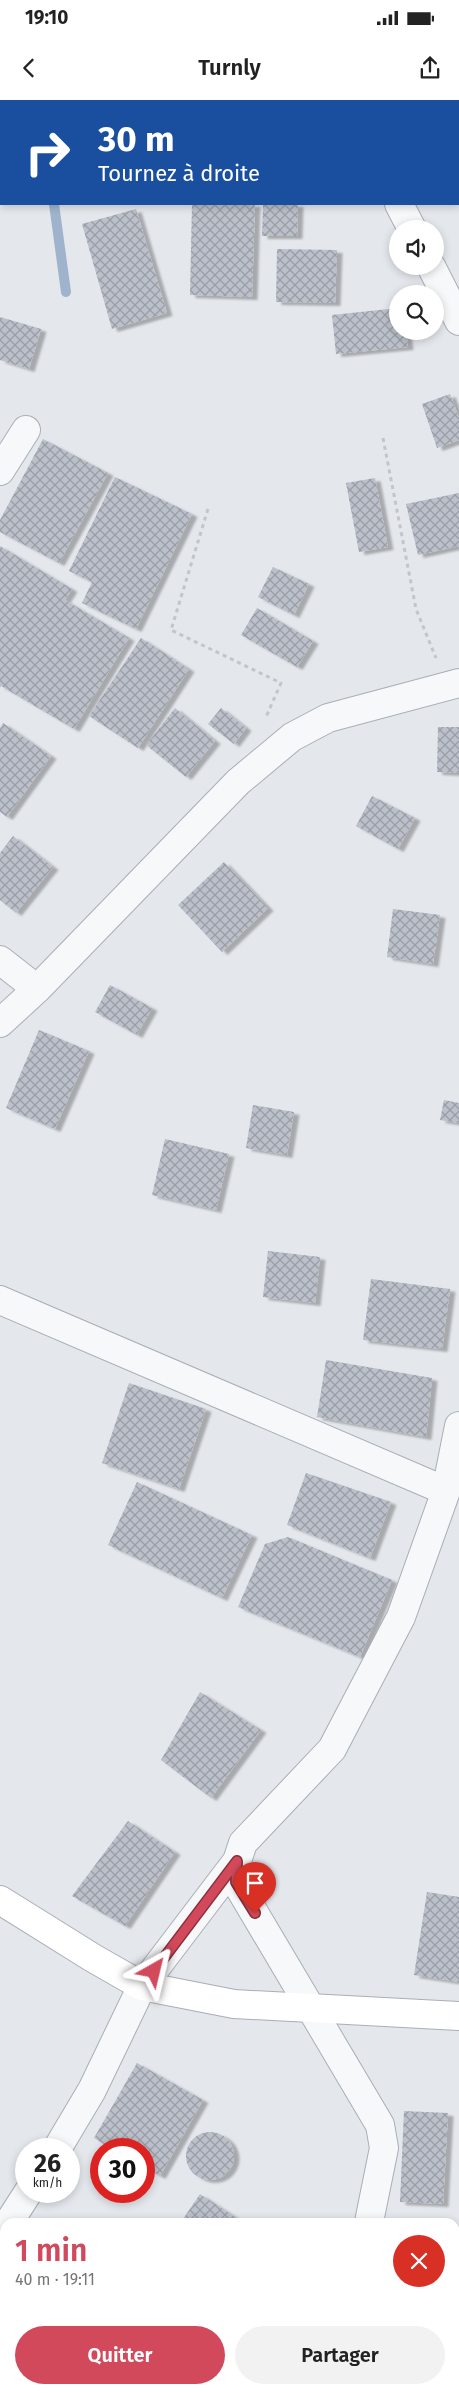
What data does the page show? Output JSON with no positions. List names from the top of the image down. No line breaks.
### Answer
{"page":{"status":"19:10","header":"Turnly","turn":["30 m","Tournez à droite"],"speed":"26 km/h","limit":"30","heading":["1 min","40 m · 19:11"],"buttons":["Quitter","Partager"]}}
